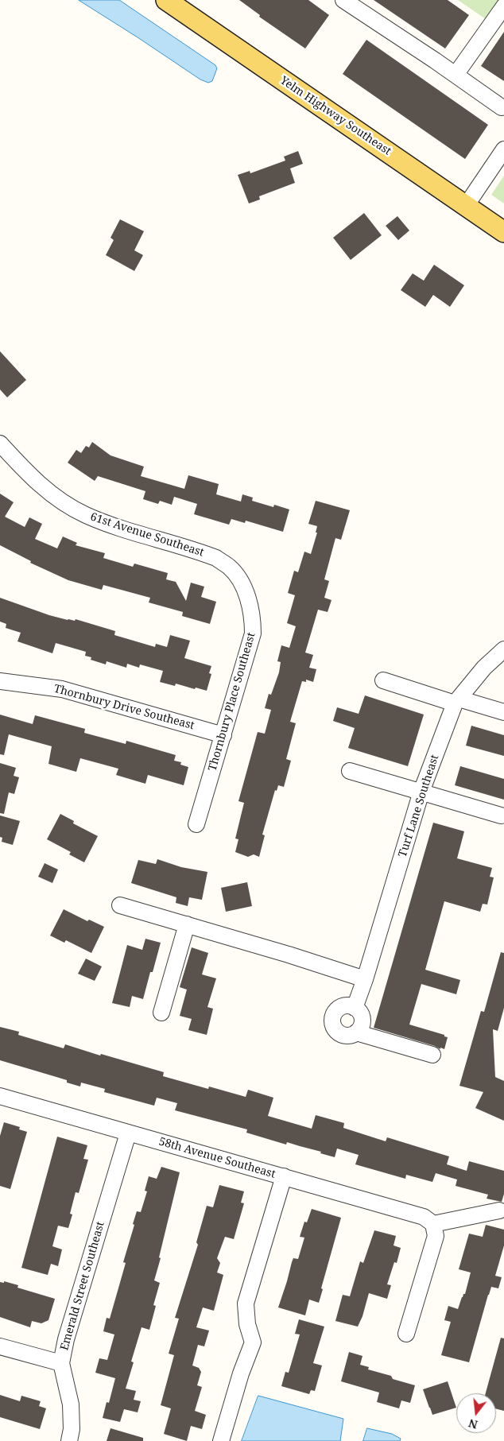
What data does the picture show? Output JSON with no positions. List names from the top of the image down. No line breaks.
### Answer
{"streets":{"main road":["Yelm Highway Southeast"],"street":["61st Avenue Southeast","Thornbury Place Southeast","Thornbury Drive Southeast","Turf Lane Southeast","58th Avenue Southeast","Emerald Street Southeast"]},"crossings":[["61st Avenue Southeast","Thornbury Place Southeast"],["Thornbury Place Southeast","Thornbury Drive Southeast"],["58th Avenue Southeast","Emerald Street Southeast"]],"north":"bottom"}
